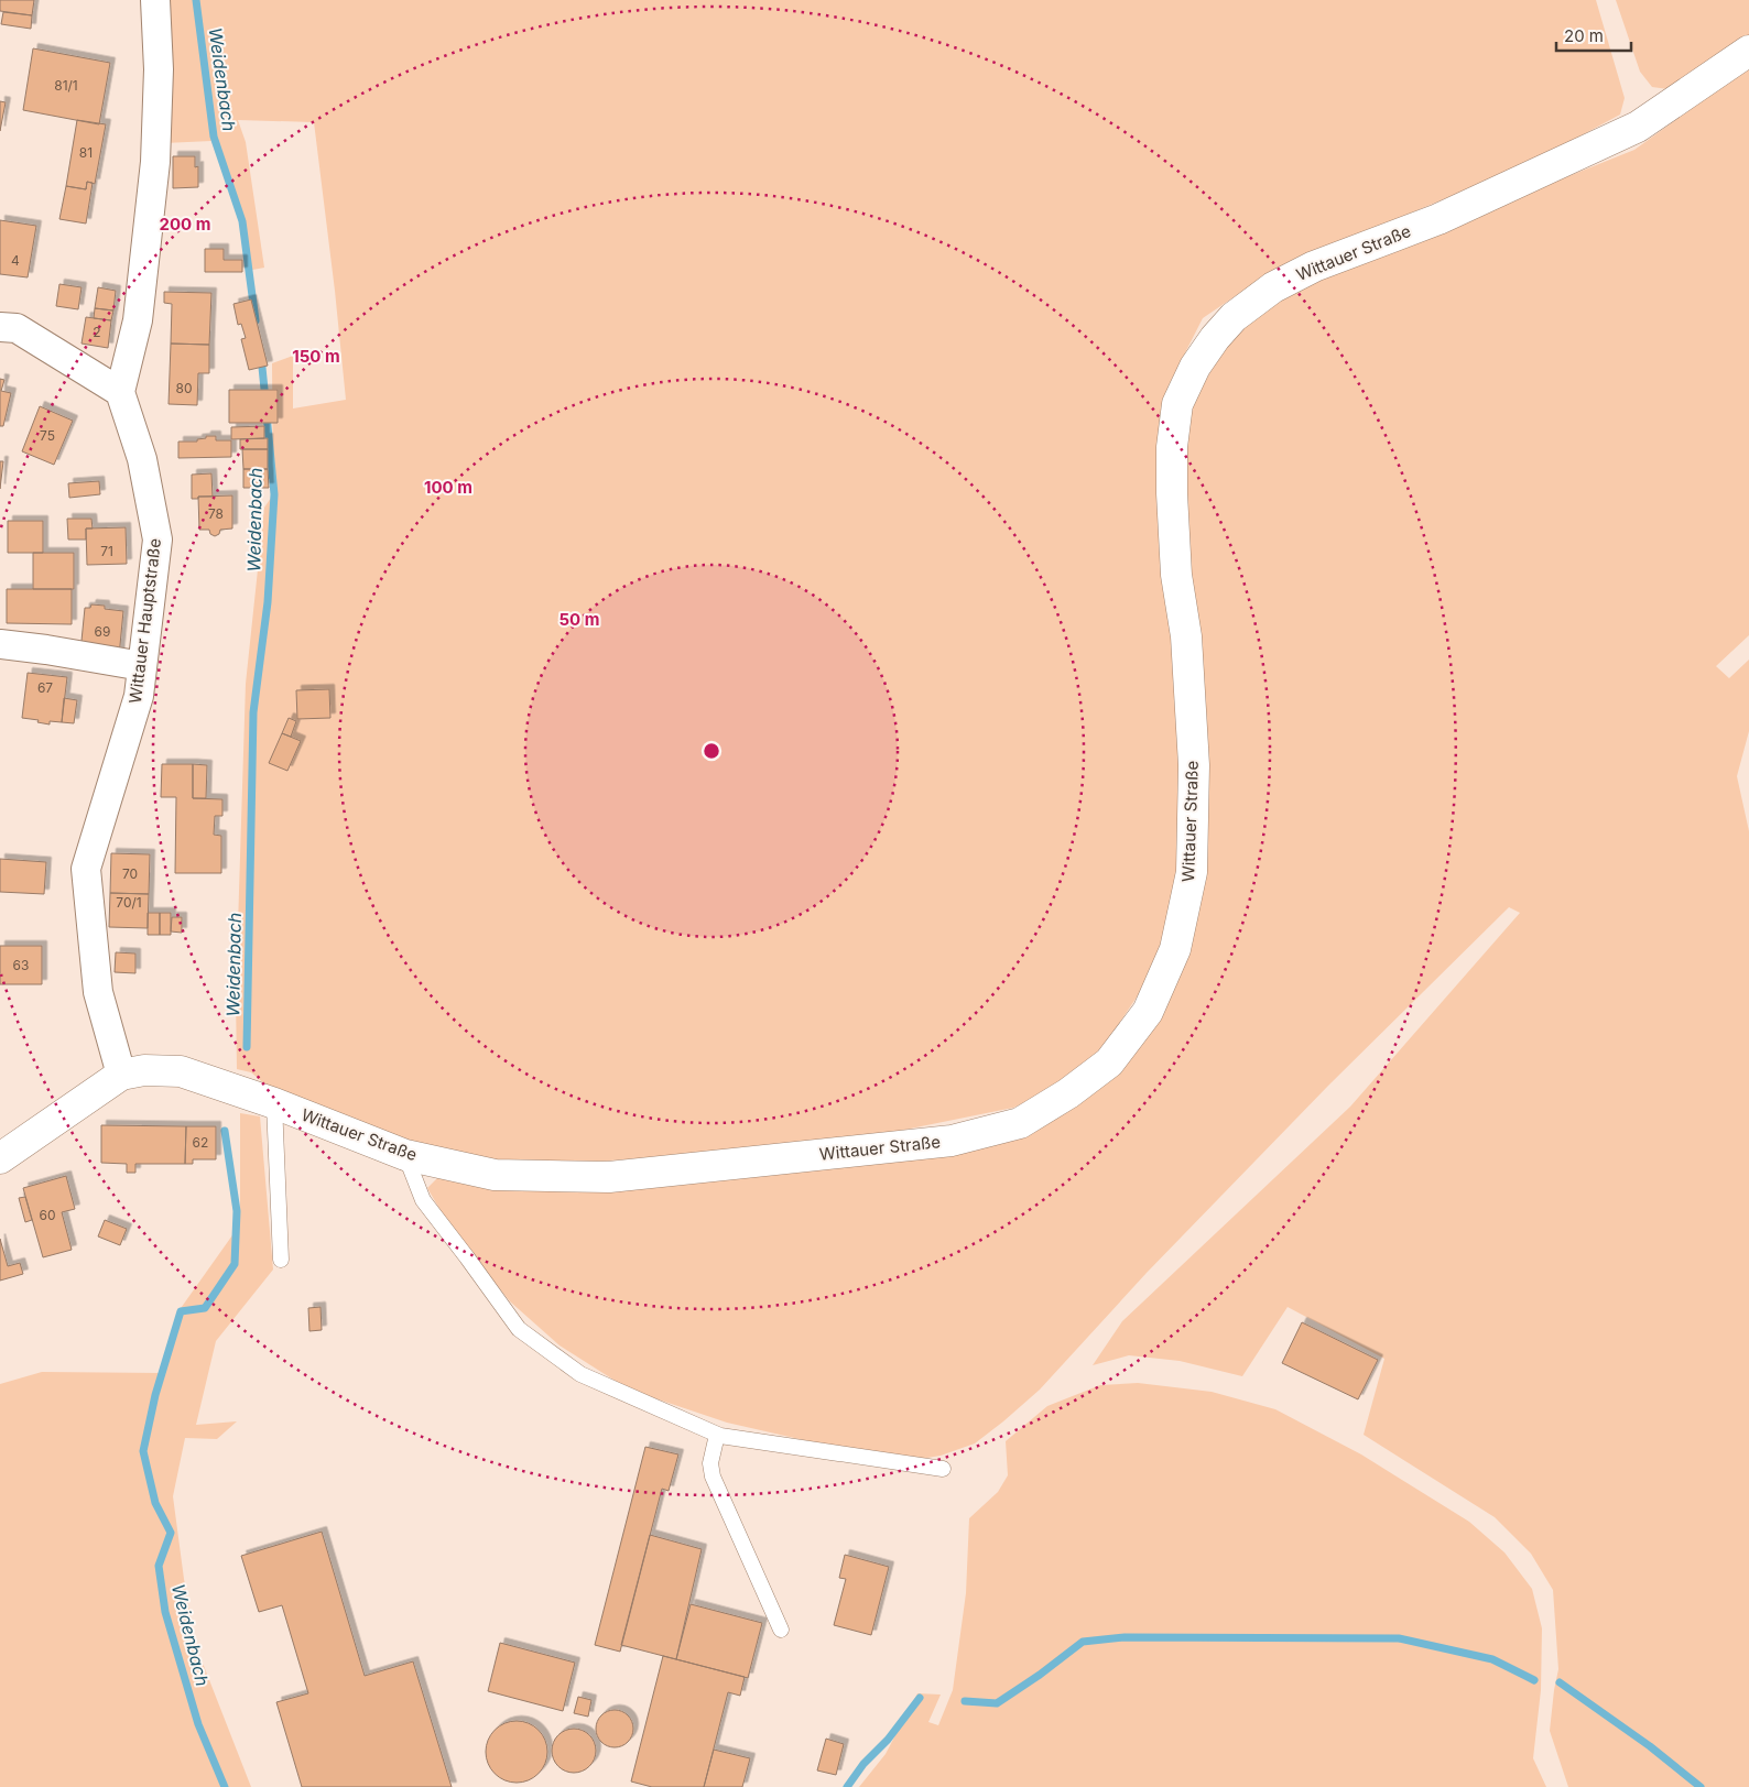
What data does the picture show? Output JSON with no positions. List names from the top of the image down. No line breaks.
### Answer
{"streets":{"street":["Wittauer Straße","Wittauer Hauptstraße"]},"crossings":[["Wittauer Straße","Wittauer Hauptstraße"]],"water":["Weidenbach"],"house_numbers":["81/1","81","4","2","80","75","78","71","69","67","70","70/1","63","62","60"],"scale_bar":"20 m","rings":["200 m","150 m","100 m","50 m"]}
